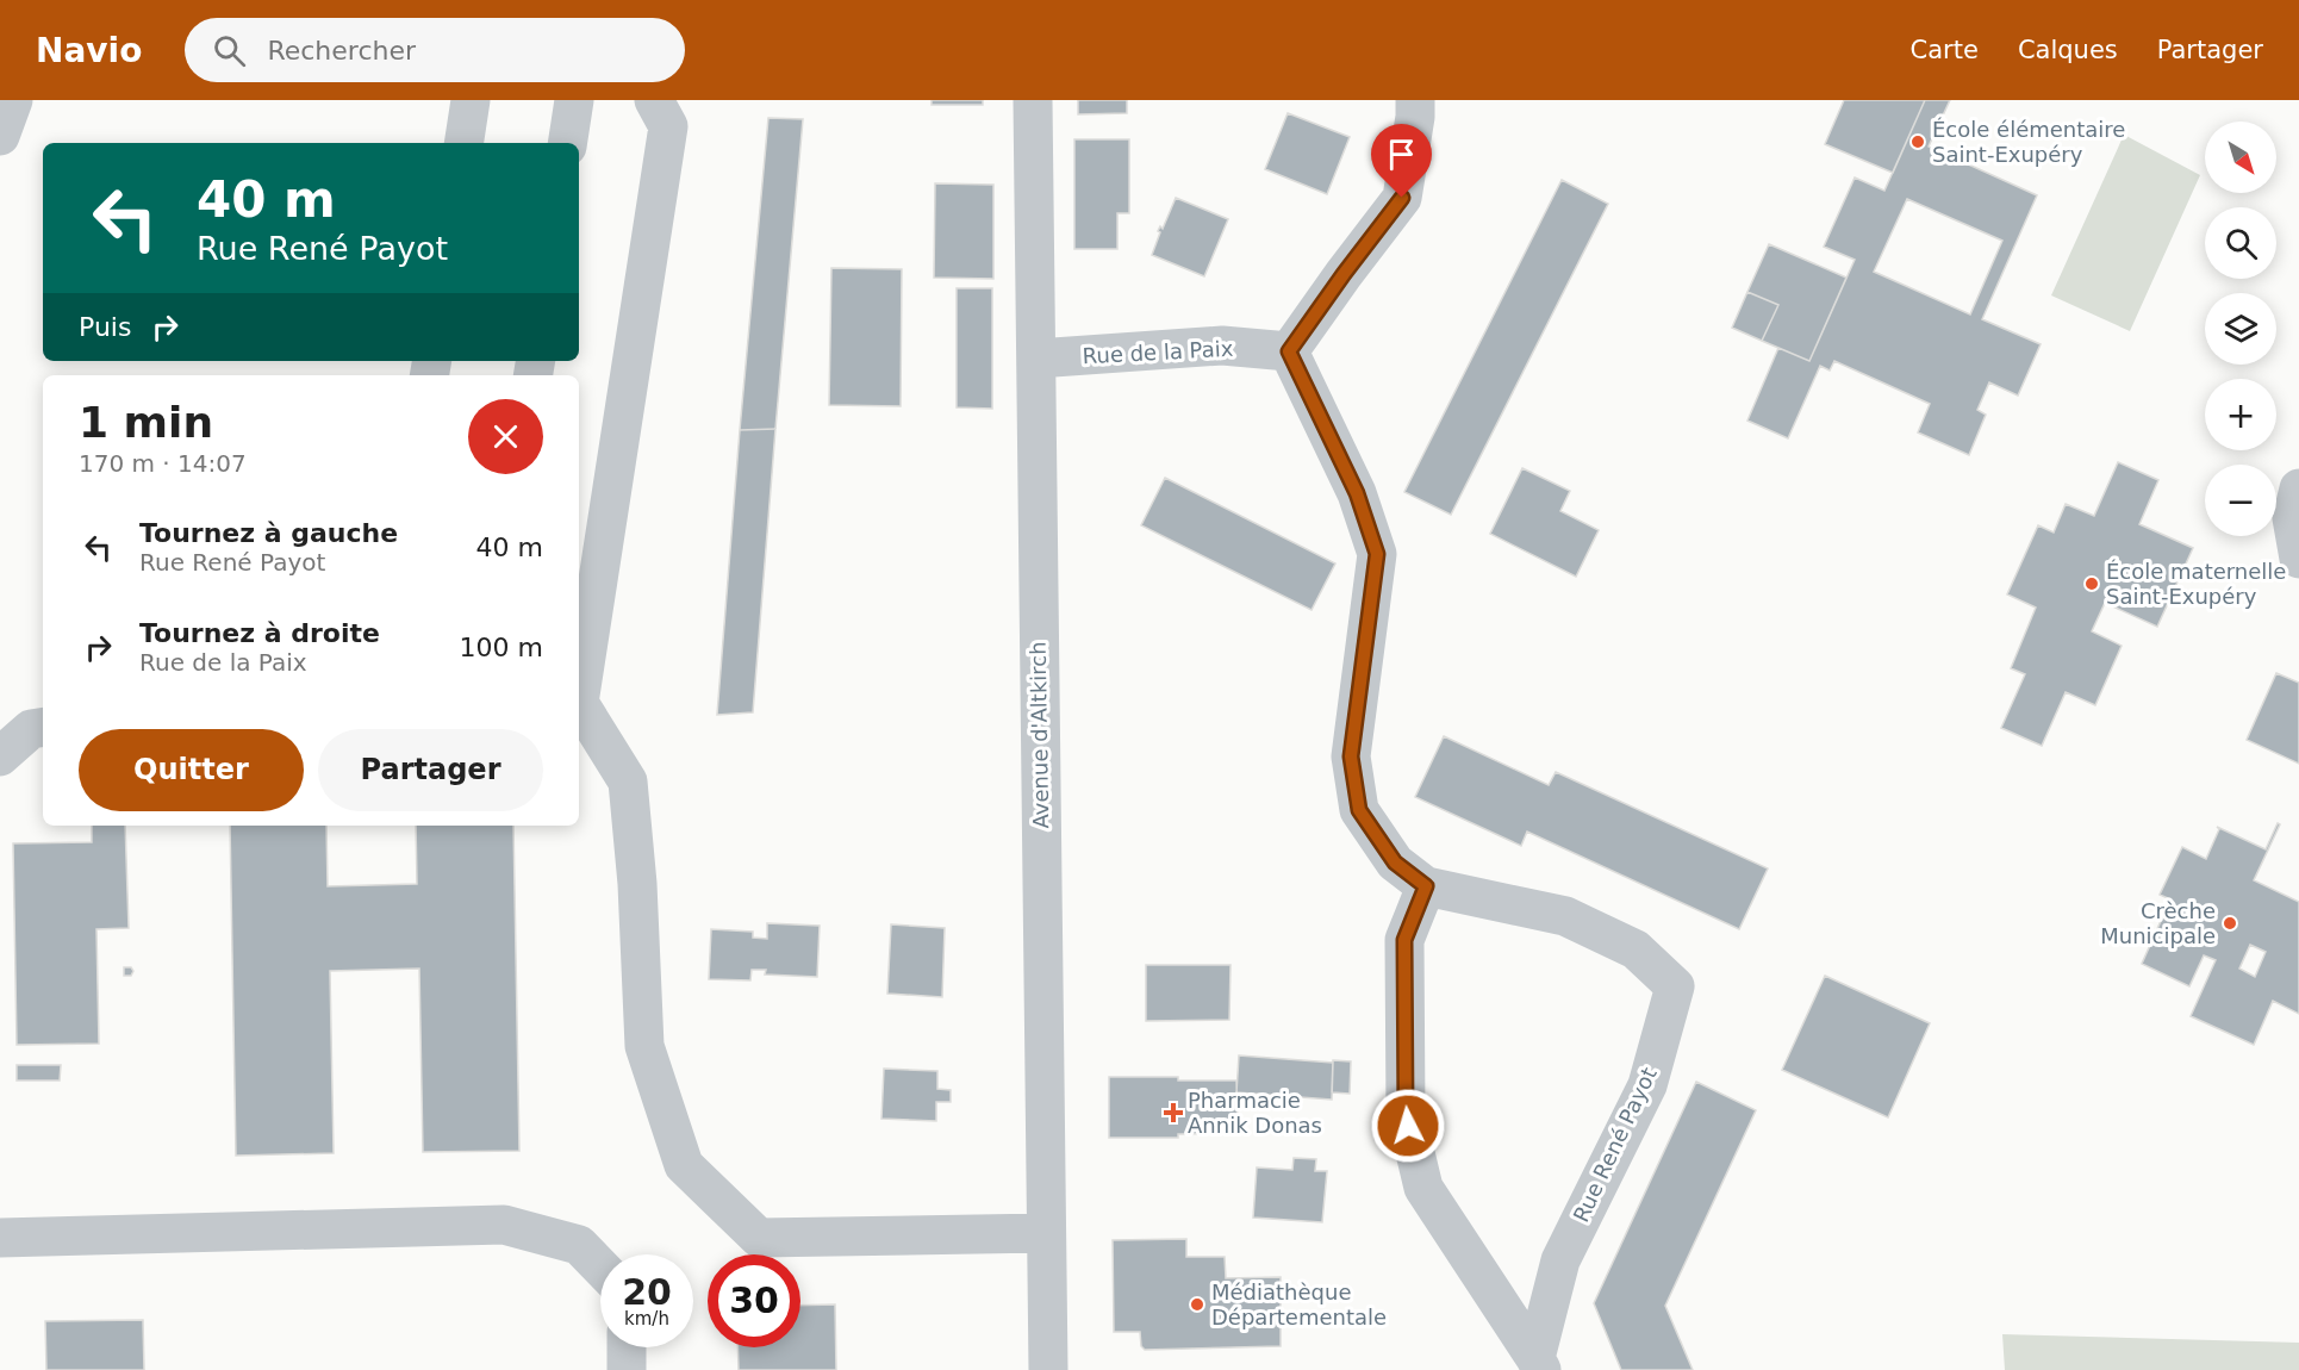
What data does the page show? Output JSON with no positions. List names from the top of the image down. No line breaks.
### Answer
{"streets":{"street":["Rue de la Paix","Avenue d'Altkirch","Rue René Payot"]},"crossings":[["Rue de la Paix","Avenue d'Altkirch"],["Rue de la Paix","Rue René Payot"]],"places":{"other":["École élémentaire Saint-Exupéry","École maternelle Saint-Exupéry","Crèche Municipale","Médiathèque Départementale"],"health":["Pharmacie Annik Donas"]},"north":"bottom right","page":{"header":"Navio","search":"Rechercher","nav":["Carte","Calques","Partager"],"map_buttons":["+","−"],"turn":["40 m","Rue René Payot"],"then":"Puis","heading":["1 min","170 m · 14:07"],"list":[{"name":"Tournez à gauche","note":"Rue René Payot","value":"40 m"},{"name":"Tournez à droite","note":"Rue de la Paix","value":"100 m"}],"buttons":["Quitter","Partager"],"speed":"20 km/h","limit":"30"}}
